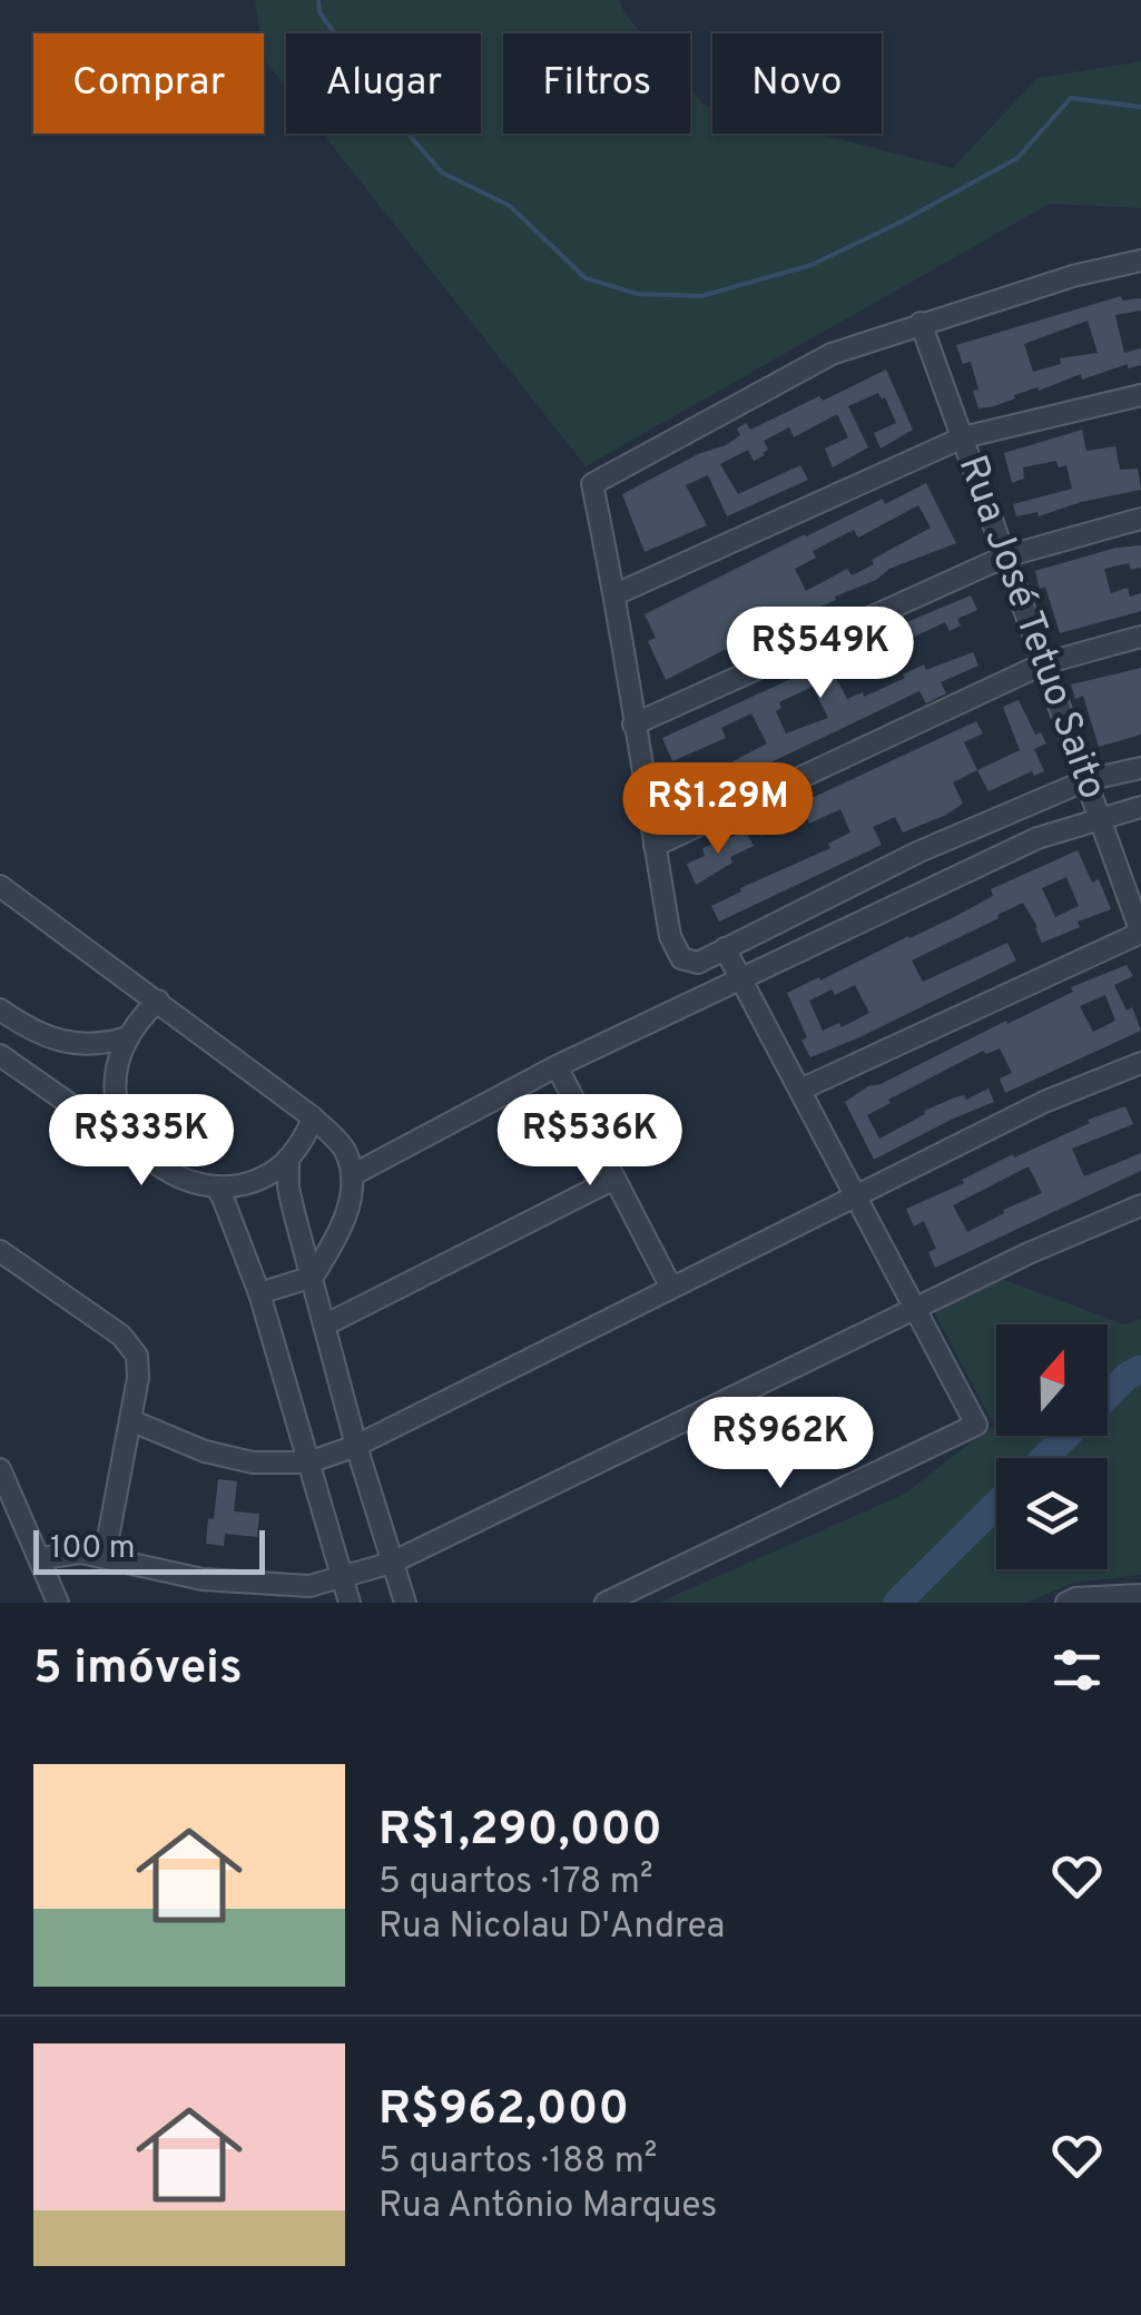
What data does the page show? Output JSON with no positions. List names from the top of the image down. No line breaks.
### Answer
{"streets":{"street":["Rua José Tetuo Saito"]},"scale_bar":"100 m","north":"top","page":{"chip":["Comprar","Alugar","Filtros","Novo"],"price":["R$549K","R$1.29M","R$335K","R$536K","R$962K"],"scale":"100 m","heading":"5 imóveis","list":[{"name":"R$1,290,000","note":"5 quartos · 178 m² · Rua Nicolau D'Andrea"},{"name":"R$962,000","note":"5 quartos · 188 m² · Rua Antônio Marques"}]}}
